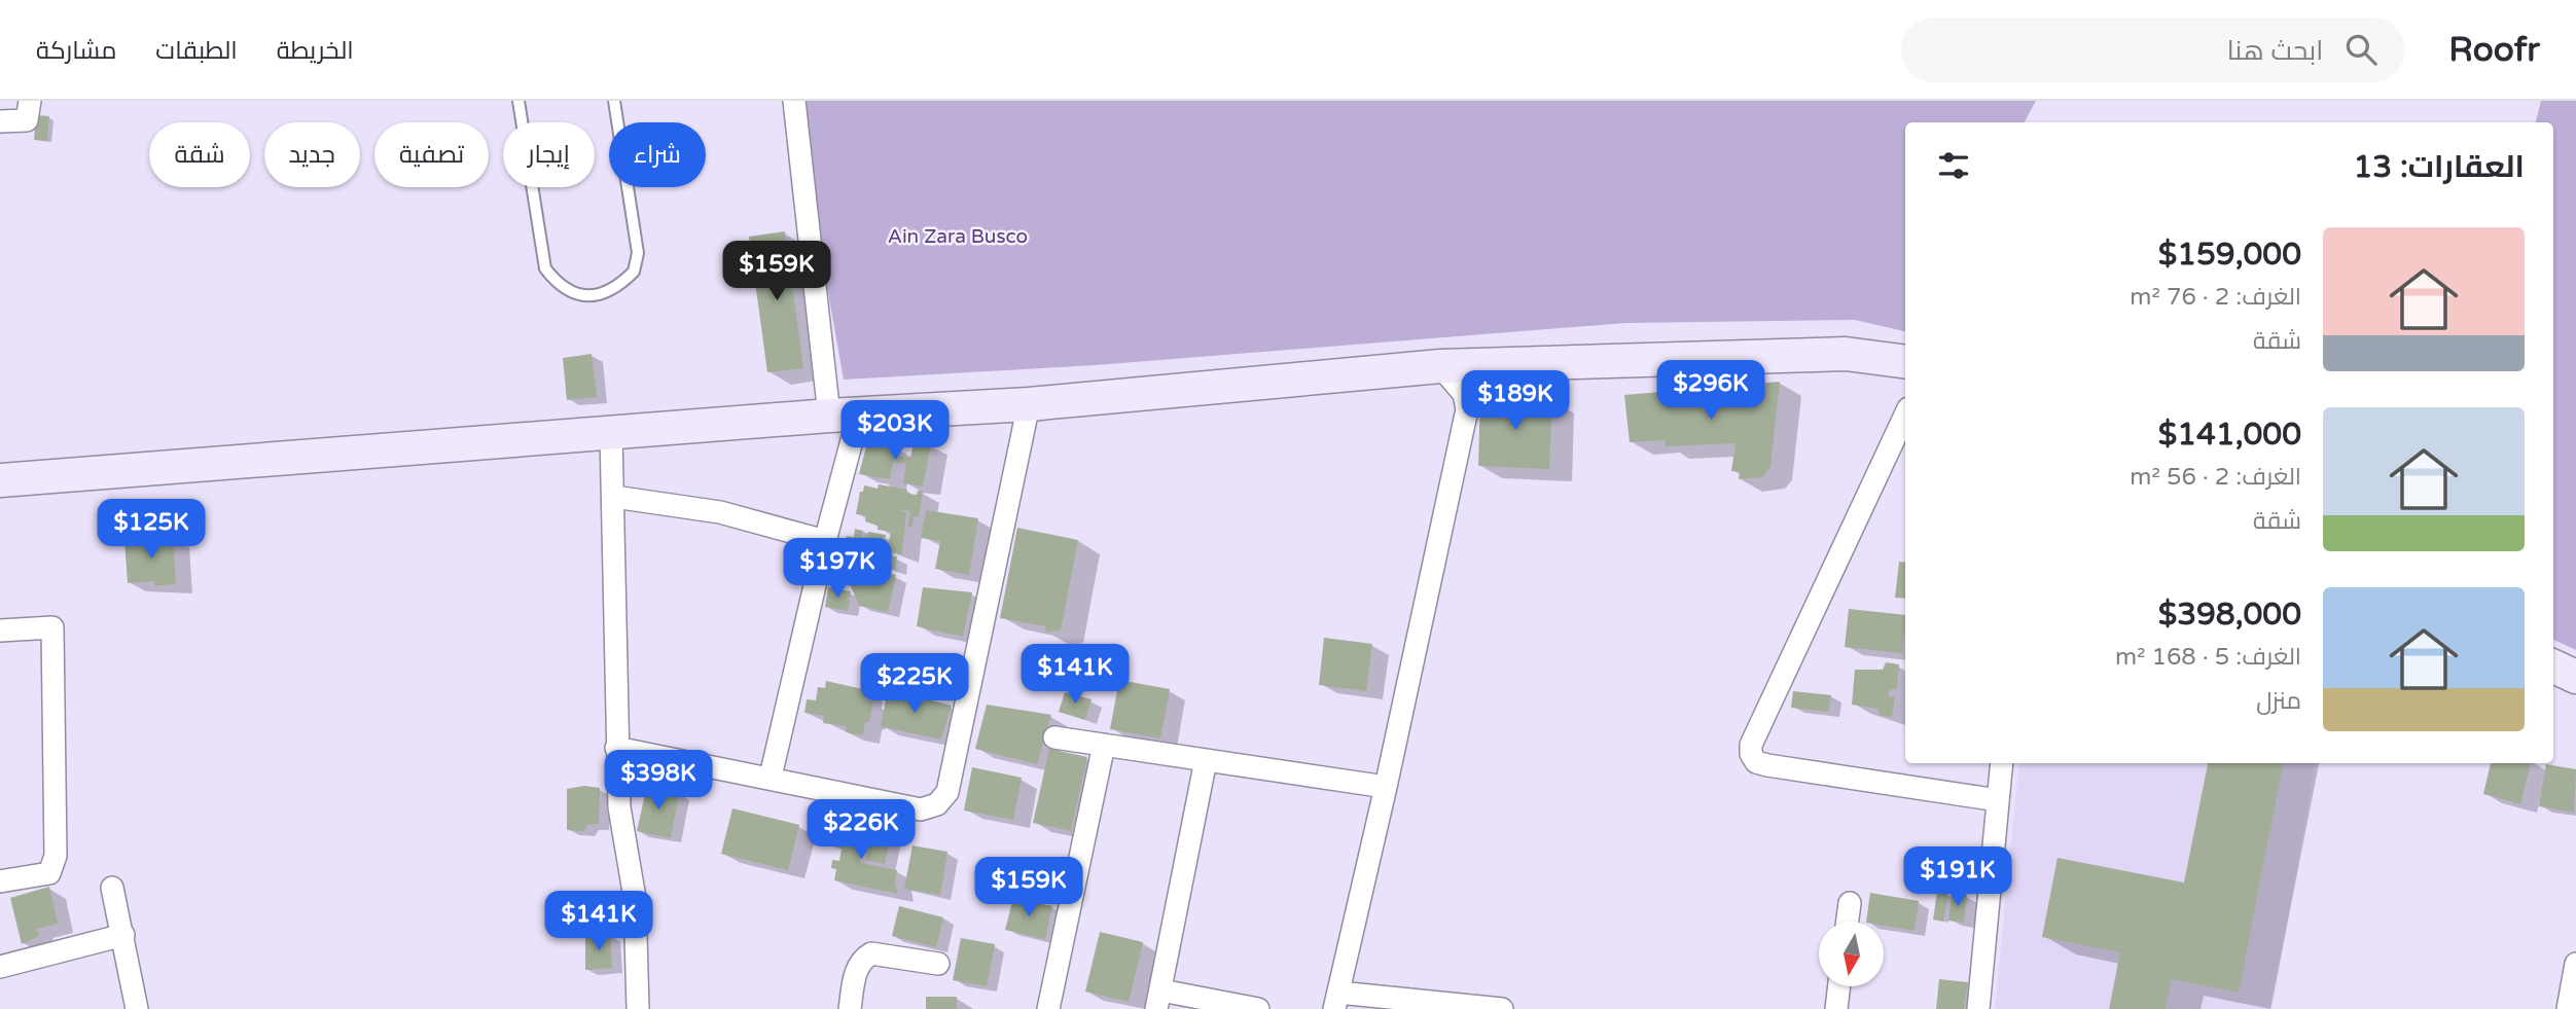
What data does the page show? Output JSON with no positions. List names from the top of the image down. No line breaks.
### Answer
{"parks":["Ain Zara Busco"],"north":"bottom","page":{"header":"Roofr","search":"ابحث هنا","nav":["الخريطة","الطبقات","مشاركة"],"chip":["شراء","إيجار","تصفية","جديد","شقة"],"heading":"العقارات: 13","list":[{"name":"$159,000","note":"الغرف: 2 · 76 m² · شقة"},{"name":"$141,000","note":"الغرف: 2 · 56 m² · شقة"},{"name":"$398,000","note":"الغرف: 5 · 168 m² · منزل"}],"price":["$159K","$296K","$189K","$203K","$125K","$197K","$141K","$225K","$398K","$226K","$191K","$159K","$141K"]}}
